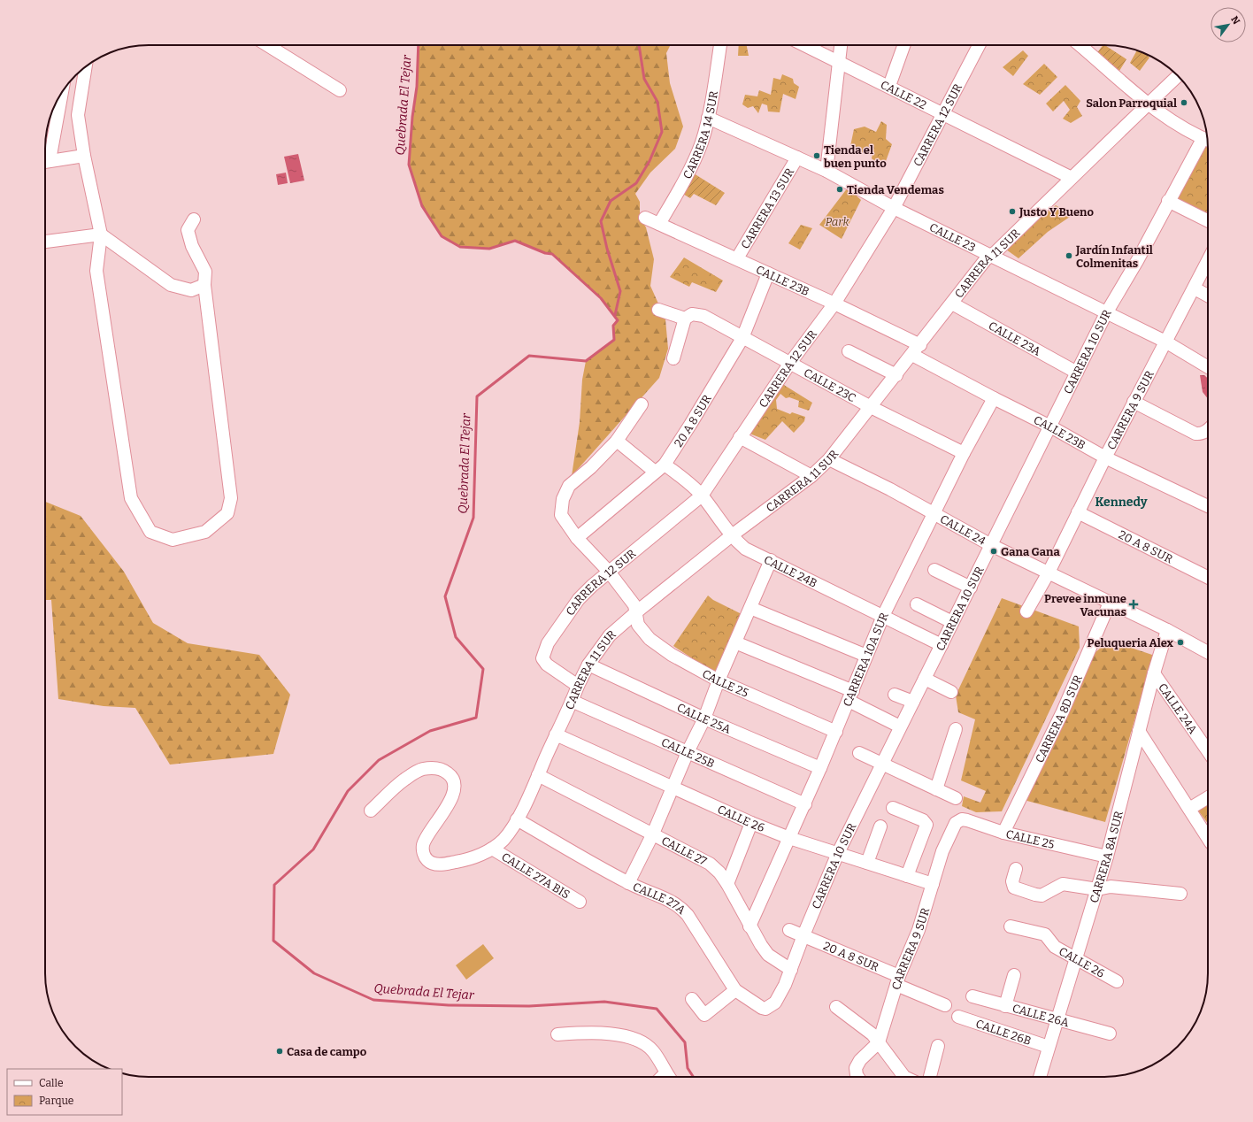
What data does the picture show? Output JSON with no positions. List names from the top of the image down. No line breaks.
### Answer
{"streets":{"street":["CALLE 22","CARRERA 12 SUR","CARRERA 14 SUR","CARRERA 13 SUR","CALLE 23","CARRERA 11 SUR","CALLE 23B","CALLE 23A","CARRERA 10 SUR","CALLE 23C","CARRERA 9 SUR","20 A 8 SUR","CALLE 24","CALLE 24B","CARRERA 10A SUR","CALLE 25","CALLE 24A","CALLE 25A","CARRERA 8D SUR","CALLE 25B","CALLE 26","CALLE 27","CARRERA 8A SUR","CALLE 27A BIS","CALLE 27A","CALLE 26A","CALLE 26B"]},"crossings":[["CALLE 22","CARRERA 12 SUR"],["CALLE 22","CARRERA 11 SUR"],["CARRERA 12 SUR","CALLE 23"],["CARRERA 12 SUR","CARRERA 11 SUR"],["CARRERA 12 SUR","CALLE 23B"],["CARRERA 12 SUR","CALLE 23C"],["CARRERA 12 SUR","CALLE 24B"],["CARRERA 14 SUR","CALLE 23"],["CARRERA 14 SUR","CALLE 23B"],["CARRERA 13 SUR","CALLE 23"],["CARRERA 13 SUR","CALLE 23B"],["CALLE 23","CARRERA 11 SUR"],["CALLE 23","CARRERA 10 SUR"],["CALLE 23","CARRERA 9 SUR"],["CARRERA 11 SUR","CALLE 23B"],["CARRERA 11 SUR","CALLE 23A"],["CARRERA 11 SUR","CALLE 23C"],["CARRERA 11 SUR","CALLE 24"],["CARRERA 11 SUR","CALLE 24B"],["CARRERA 11 SUR","CALLE 25"],["CARRERA 11 SUR","CALLE 25A"],["CARRERA 11 SUR","CALLE 25B"],["CARRERA 11 SUR","CALLE 26"],["CARRERA 11 SUR","CALLE 27"],["CARRERA 11 SUR","CALLE 27A BIS"],["CARRERA 11 SUR","CALLE 27A"],["CALLE 23B","CARRERA 10 SUR"],["CALLE 23B","CARRERA 9 SUR"],["CALLE 23B","20 A 8 SUR"],["CALLE 23B","CARRERA 10A SUR"],["CALLE 23A","CARRERA 10 SUR"],["CARRERA 10 SUR","20 A 8 SUR"],["CARRERA 10 SUR","CALLE 24"],["CARRERA 10 SUR","CALLE 24B"],["CARRERA 10 SUR","CALLE 26"],["CARRERA 10 SUR","CALLE 27"],["CARRERA 10 SUR","CALLE 27A"],["CALLE 23C","20 A 8 SUR"],["CALLE 23C","CARRERA 10A SUR"],["CARRERA 9 SUR","20 A 8 SUR"],["CARRERA 9 SUR","CALLE 24"],["CARRERA 9 SUR","CALLE 25"],["CARRERA 9 SUR","CALLE 26"],["20 A 8 SUR","CALLE 24B"],["CALLE 24","CARRERA 10A SUR"],["CALLE 24","CARRERA 8D SUR"],["CALLE 24","CARRERA 8A SUR"],["CALLE 24B","CARRERA 10A SUR"],["CARRERA 10A SUR","CALLE 25"],["CARRERA 10A SUR","CALLE 25A"],["CARRERA 10A SUR","CALLE 25B"],["CARRERA 10A SUR","CALLE 26"],["CARRERA 10A SUR","CALLE 27"],["CALLE 25","CARRERA 8D SUR"],["CALLE 25","CARRERA 8A SUR"],["CALLE 24A","CARRERA 8A SUR"],["CALLE 26","CARRERA 8A SUR"],["CARRERA 8A SUR","CALLE 26A"],["CARRERA 8A SUR","CALLE 26B"]],"districts":["Kennedy"],"water":["Quebrada El Tejar"],"parks":["Park"],"places":{"other":["Salon Parroquial","Tienda el buen punto","Tienda Vendemas","Justo Y Bueno","Jardín Infantil Colmenitas","Gana Gana","Peluqueria Alex","Casa de campo"],"health":["Prevee inmune Vacunas"]},"legend":["Calle","Parque"],"north":"top right"}
